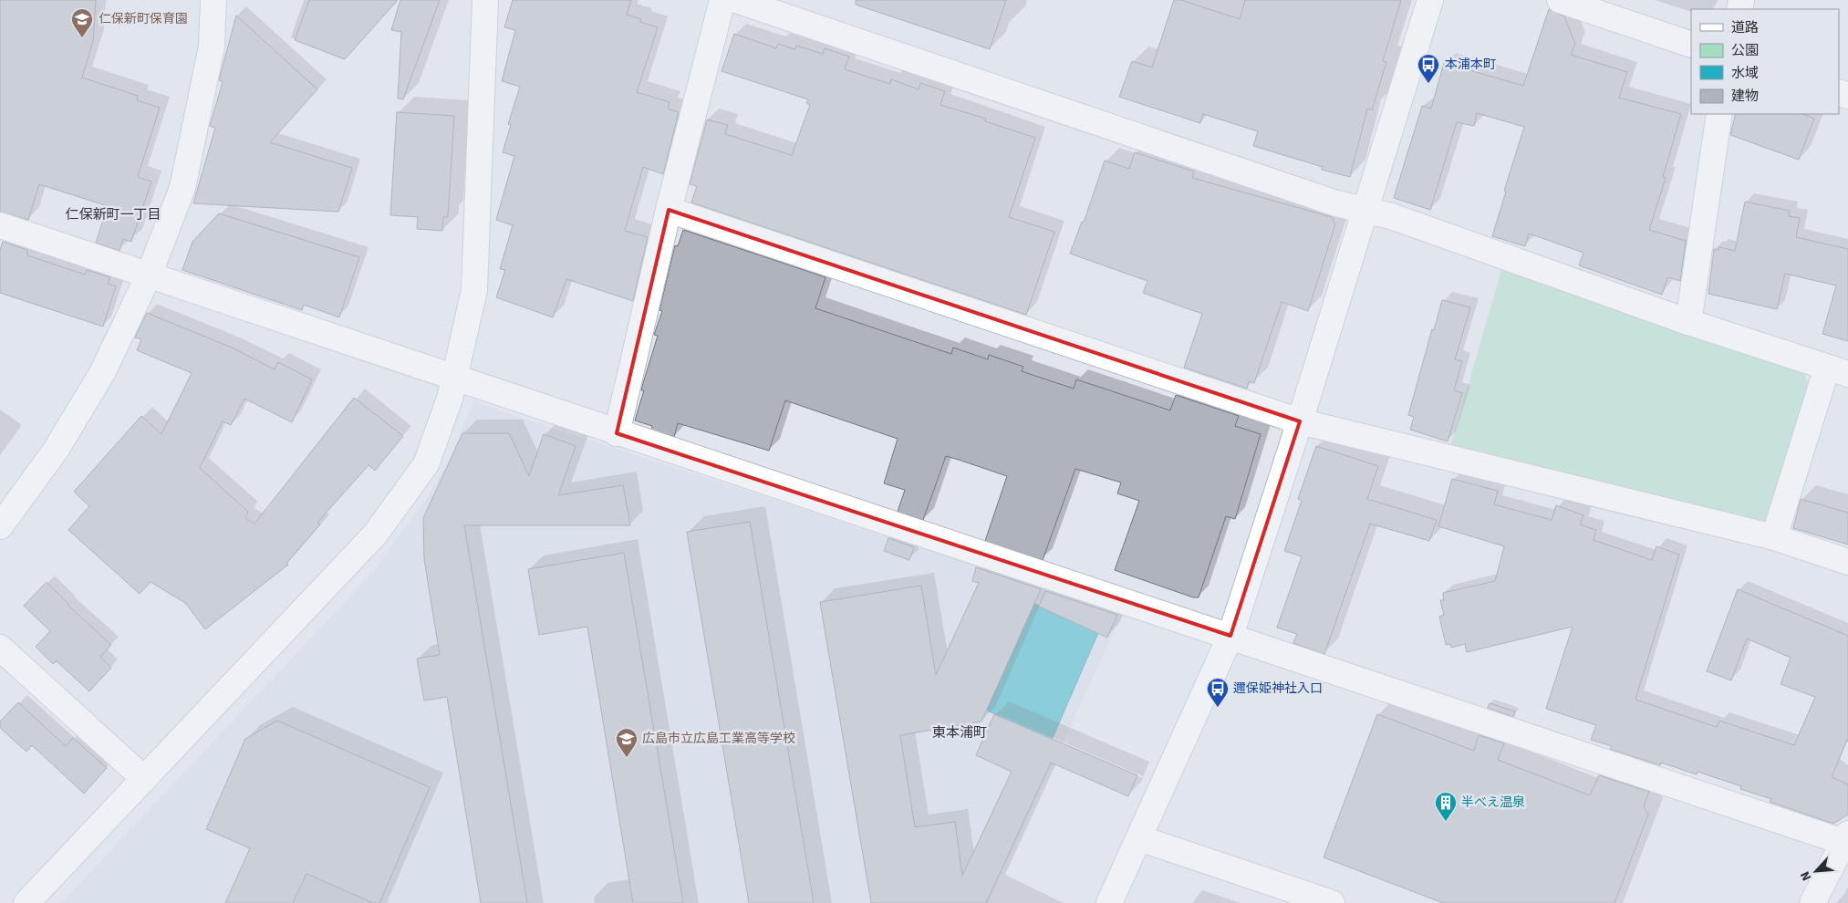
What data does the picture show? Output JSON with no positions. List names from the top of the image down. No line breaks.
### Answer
{"districts":["仁保新町一丁目","東本浦町"],"places":{"school or university":["仁保新町保育園","広島市立広島工業高等学校"],"bus stop":["本浦本町","邇保姫神社入口"],"building":["半べえ温泉"]},"legend":["道路","公園","水域","建物"],"north":"bottom left"}
